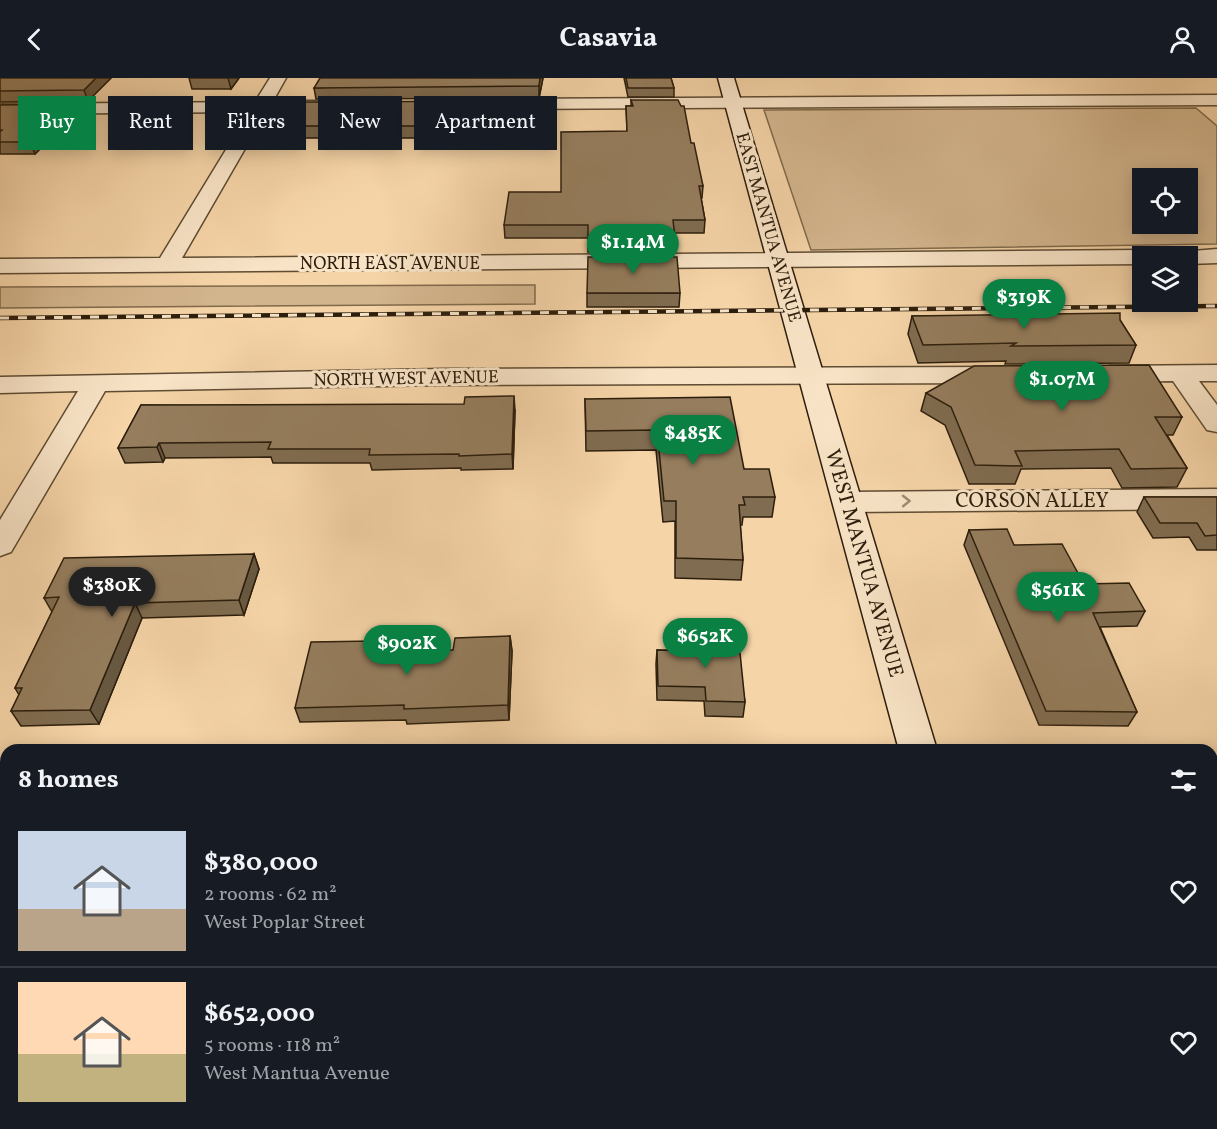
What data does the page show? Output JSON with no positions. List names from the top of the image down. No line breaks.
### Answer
{"streets":{"street":["EAST MANTUA AVENUE","NORTH EAST AVENUE","NORTH WEST AVENUE","CORSON ALLEY","WEST MANTUA AVENUE"]},"crossings":[["EAST MANTUA AVENUE","NORTH EAST AVENUE"],["EAST MANTUA AVENUE","NORTH WEST AVENUE"],["EAST MANTUA AVENUE","WEST MANTUA AVENUE"],["NORTH WEST AVENUE","WEST MANTUA AVENUE"],["CORSON ALLEY","WEST MANTUA AVENUE"]],"page":{"header":"Casavia","chip":["Buy","Rent","Filters","New","Apartment"],"price":["$1.14M","$319K","$1.07M","$485K","$380K","$561K","$652K","$902K"],"heading":"8 homes","list":[{"name":"$380,000","note":"2 rooms · 62 m² · West Poplar Street"},{"name":"$652,000","note":"5 rooms · 118 m² · West Mantua Avenue"}]}}
